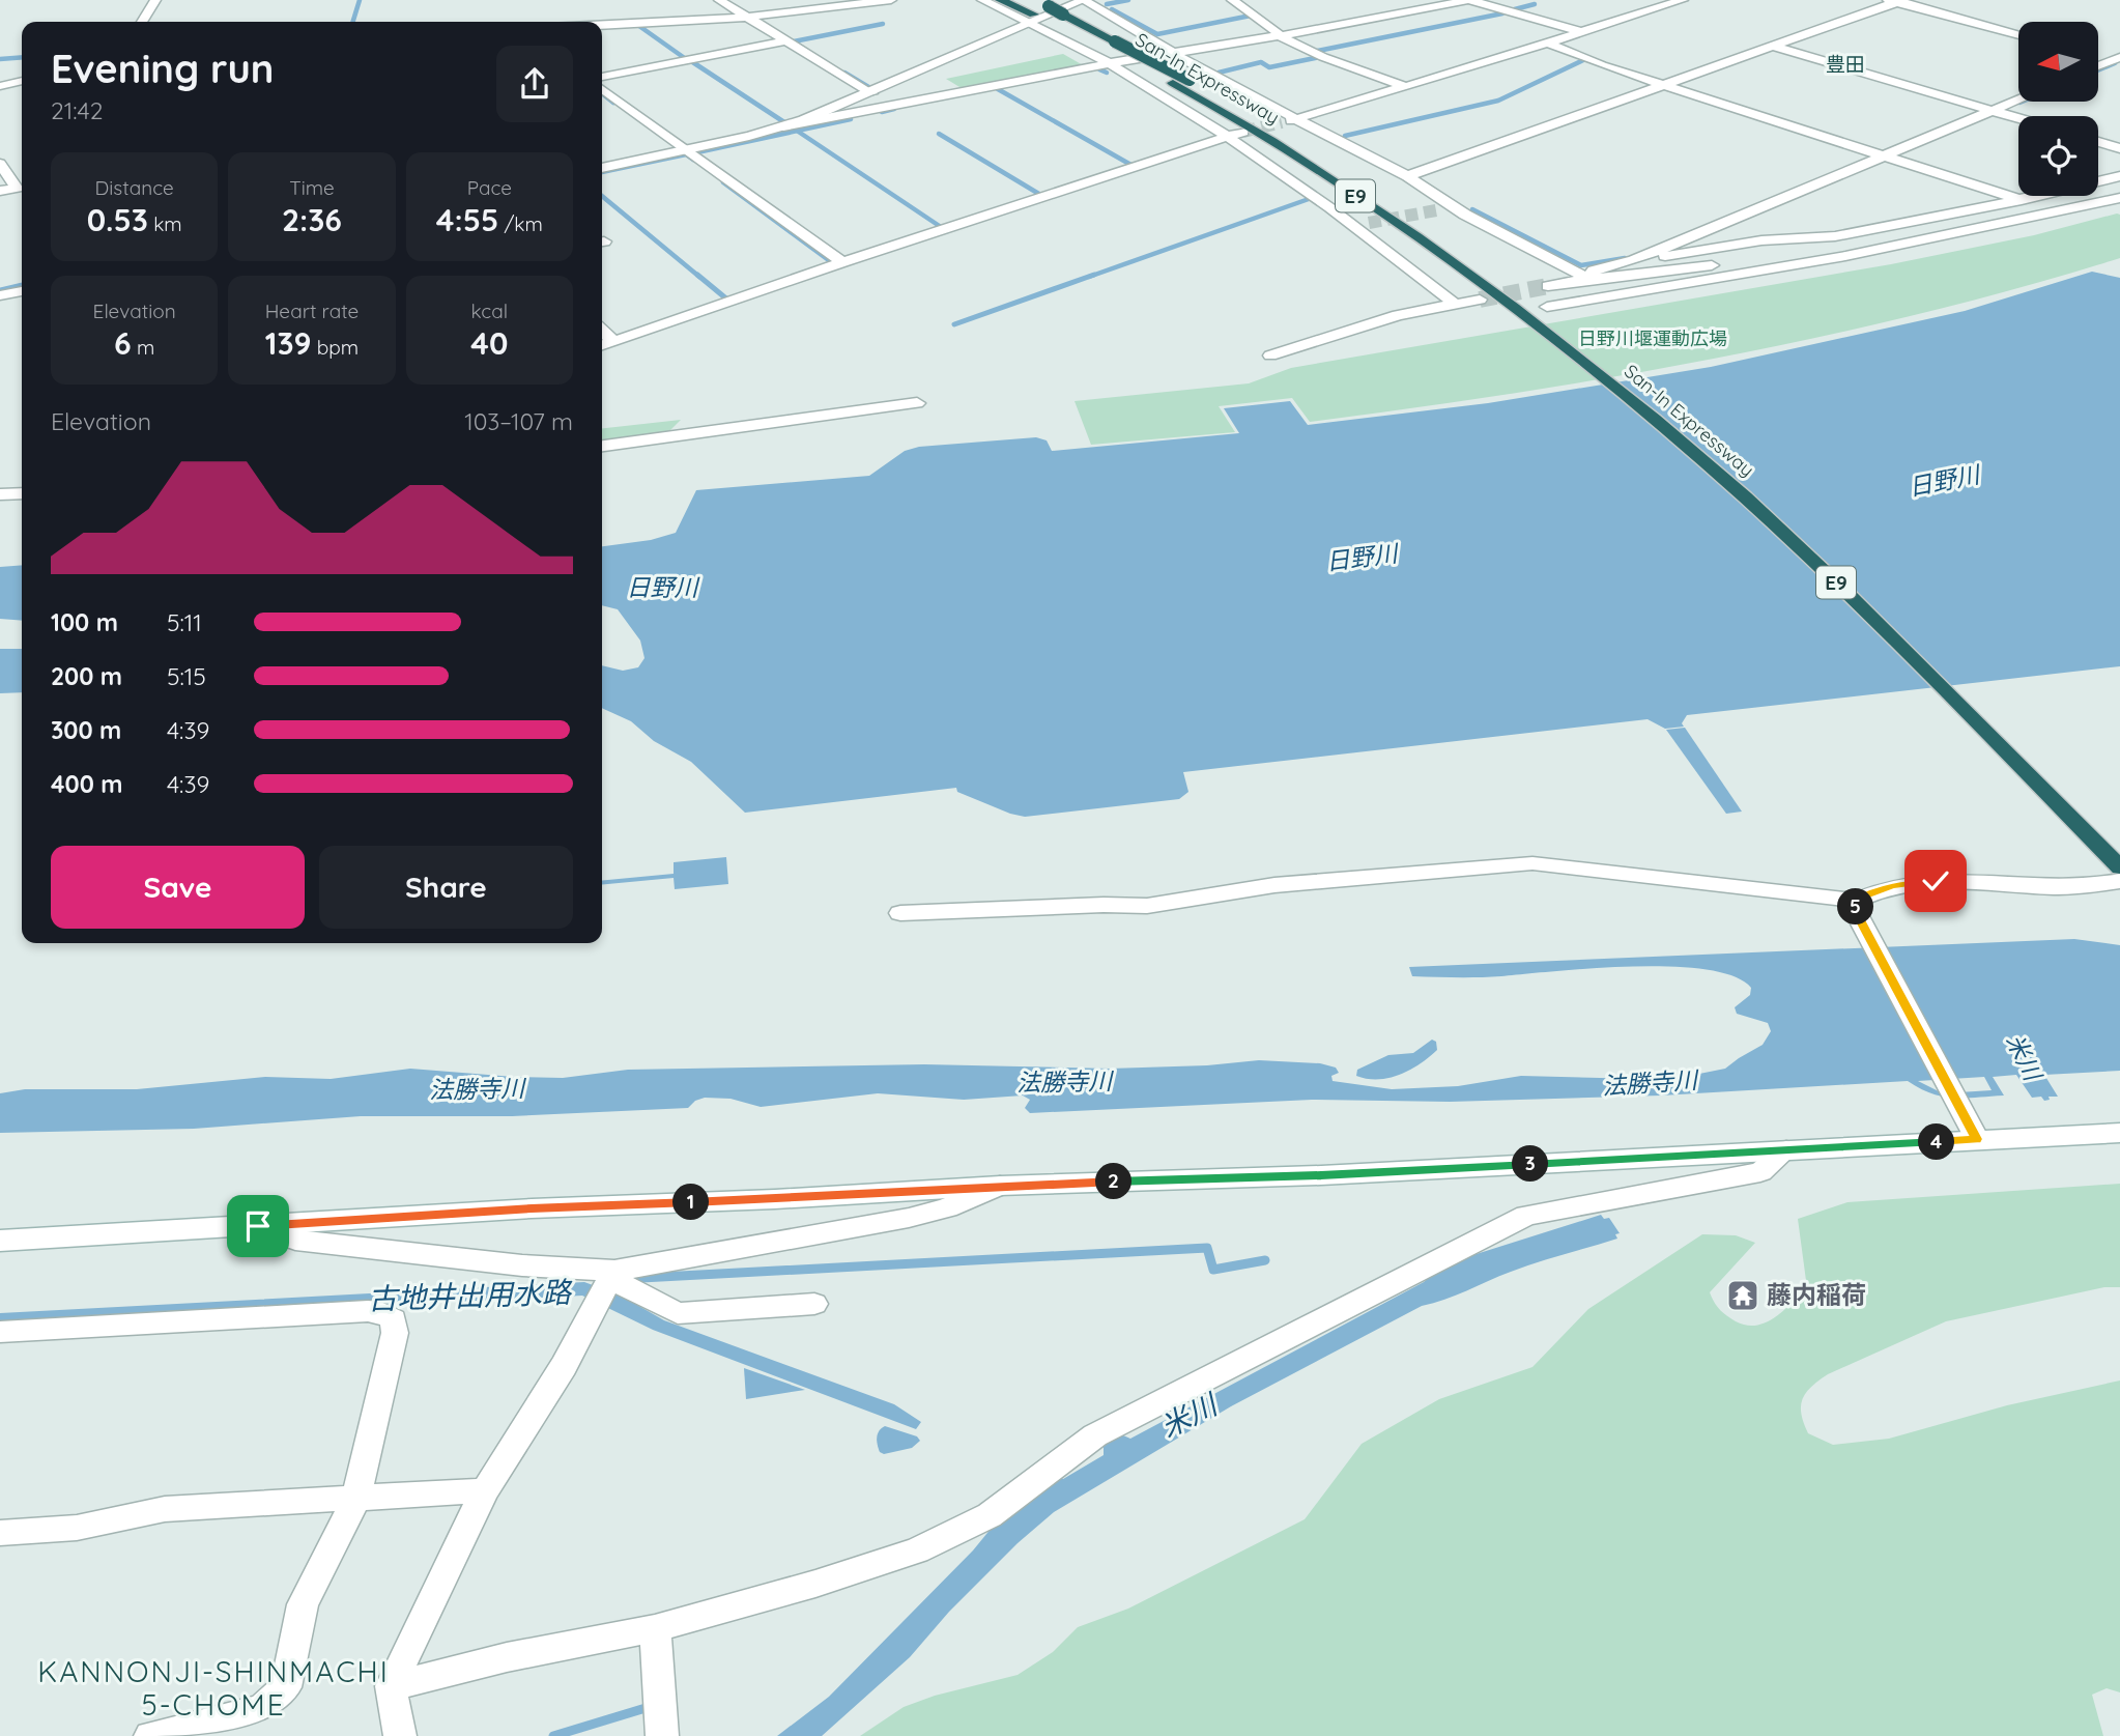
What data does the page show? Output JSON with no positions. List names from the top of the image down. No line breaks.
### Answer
{"streets":{"highway":["San-In Expressway","E9"]},"districts":["豊田","KANNONJI-SHINMACHI 5-CHOME"],"water":["日野川","米川","法勝寺川","古地井出用水路"],"parks":["日野川堰運動広場"],"places":{"temple":["藤内稲荷"]},"north":"left","page":{"heading":["Evening run","21:42"],"stats":[["Distance","0.53 km"],["Time","2:36"],["Pace","4:55 /km"],["Elevation","6 m"],["Heart rate","139 bpm"],["kcal","40"]],"chart":["Elevation","103–107 m"],"list":[{"name":"100 m","note":"5:11"},{"name":"200 m","note":"5:15"},{"name":"300 m","note":"4:39"},{"name":"400 m","note":"4:39"}],"buttons":["Save","Share"],"pins":["5","4","3","2","1"]}}
